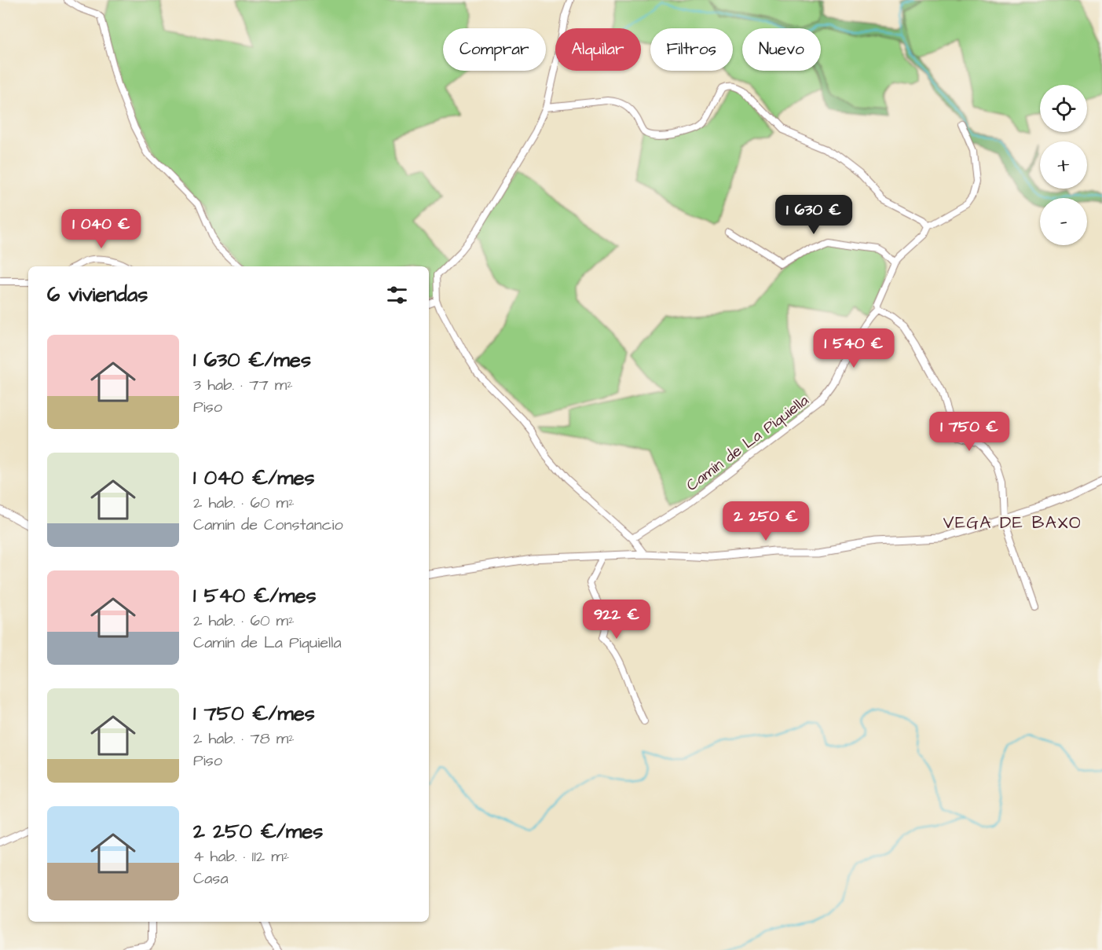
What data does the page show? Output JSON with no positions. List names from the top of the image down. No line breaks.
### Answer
{"streets":{"street":["Camín de La Piquiella"]},"districts":["VEGA DE BAXO"],"page":{"chip":["Comprar","Alquilar","Filtros","Nuevo"],"map_buttons":["+","−"],"price":["1 630 €","1 040 €","1 540 €","1 750 €","2 250 €","922 €"],"heading":"6 viviendas","list":[{"name":"1 630 €/mes","note":"3 hab. · 77 m² · Piso"},{"name":"1 040 €/mes","note":"2 hab. · 60 m² · Camín de Constancio"},{"name":"1 540 €/mes","note":"2 hab. · 60 m² · Camín de La Piquiella"},{"name":"1 750 €/mes","note":"2 hab. · 78 m² · Piso"},{"name":"2 250 €/mes","note":"4 hab. · 112 m² · Casa"}]}}
